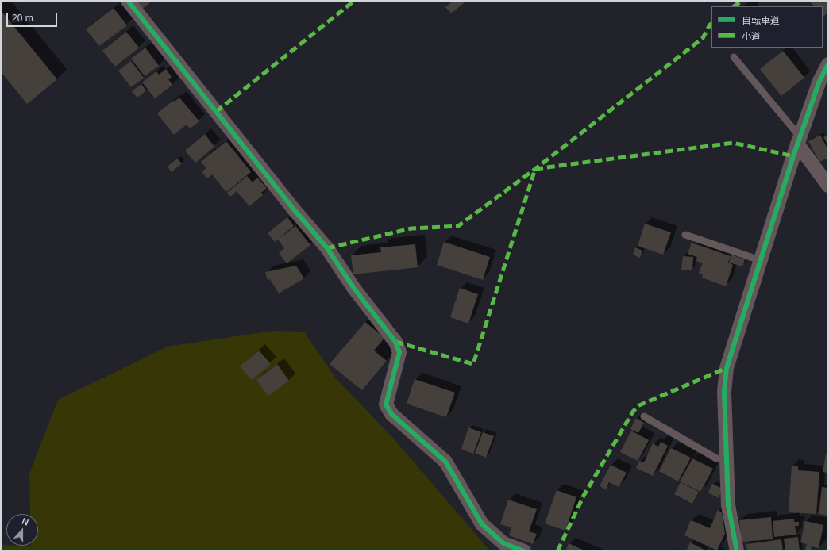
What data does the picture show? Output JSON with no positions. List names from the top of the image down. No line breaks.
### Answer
{"legend":["自転車道","小道"],"scale_bar":"20 m","north":"top"}
